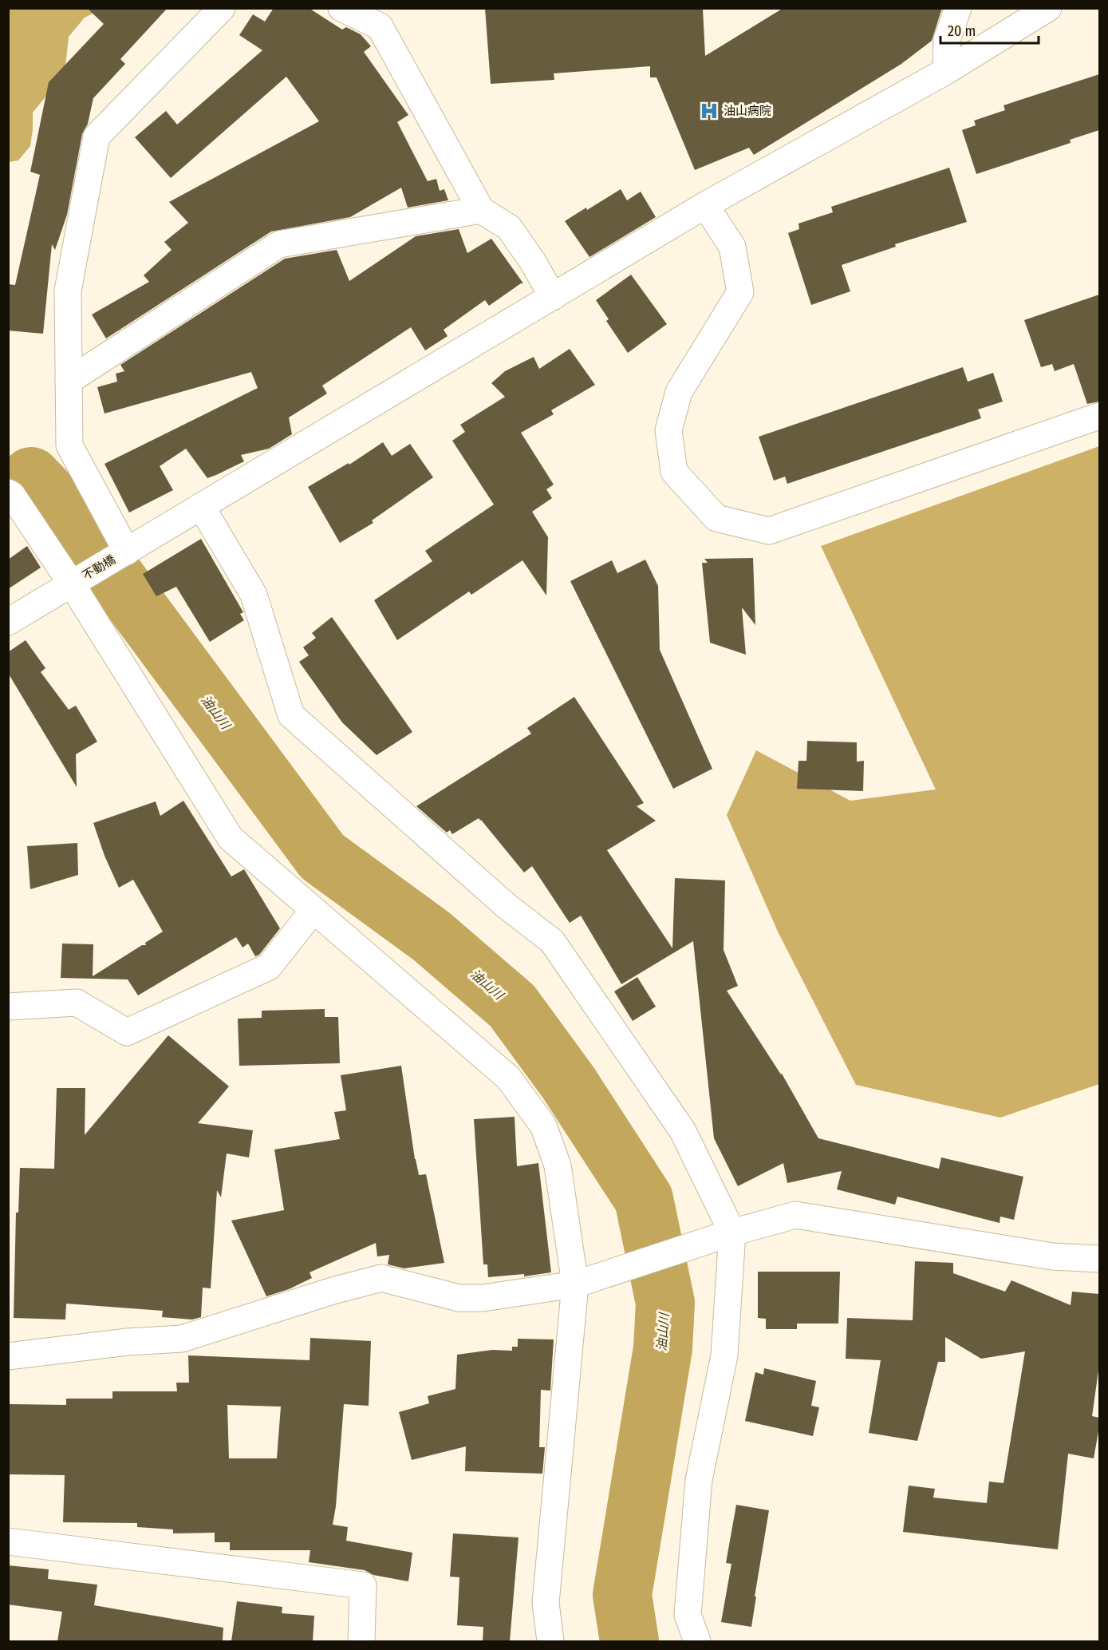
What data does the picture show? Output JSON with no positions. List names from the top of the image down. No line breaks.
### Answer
{"streets":{"street":["不動橋"]},"water":["油山川"],"places":{"hospital":["油山病院"]},"scale_bar":"20 m"}
